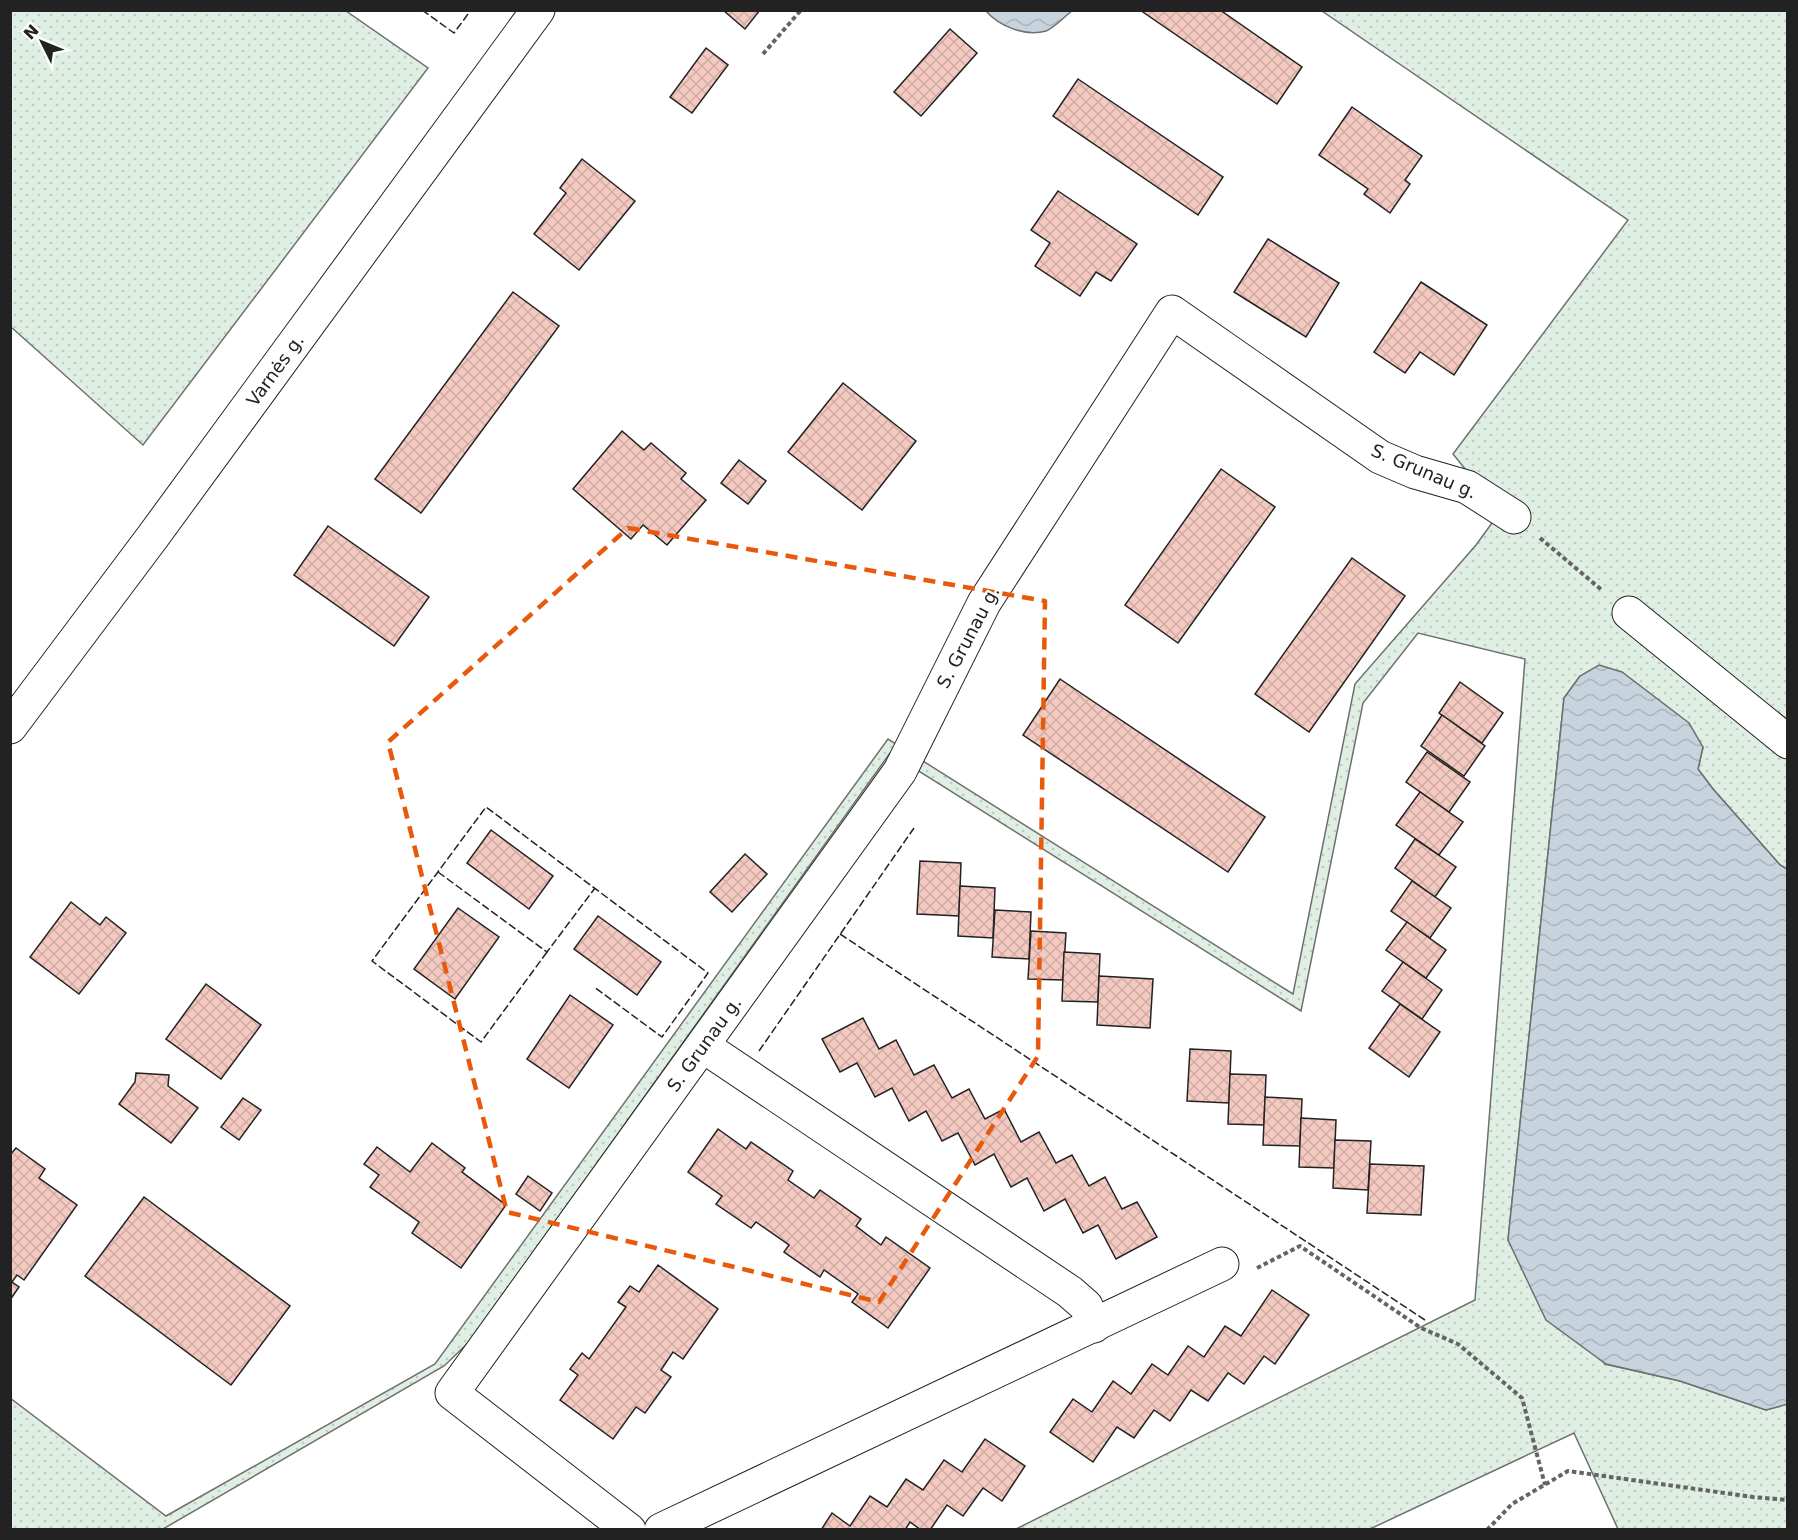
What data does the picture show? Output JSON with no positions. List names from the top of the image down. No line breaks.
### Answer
{"streets":{"street":["Varnės g.","S. Grunau g."]},"north":"top left"}
